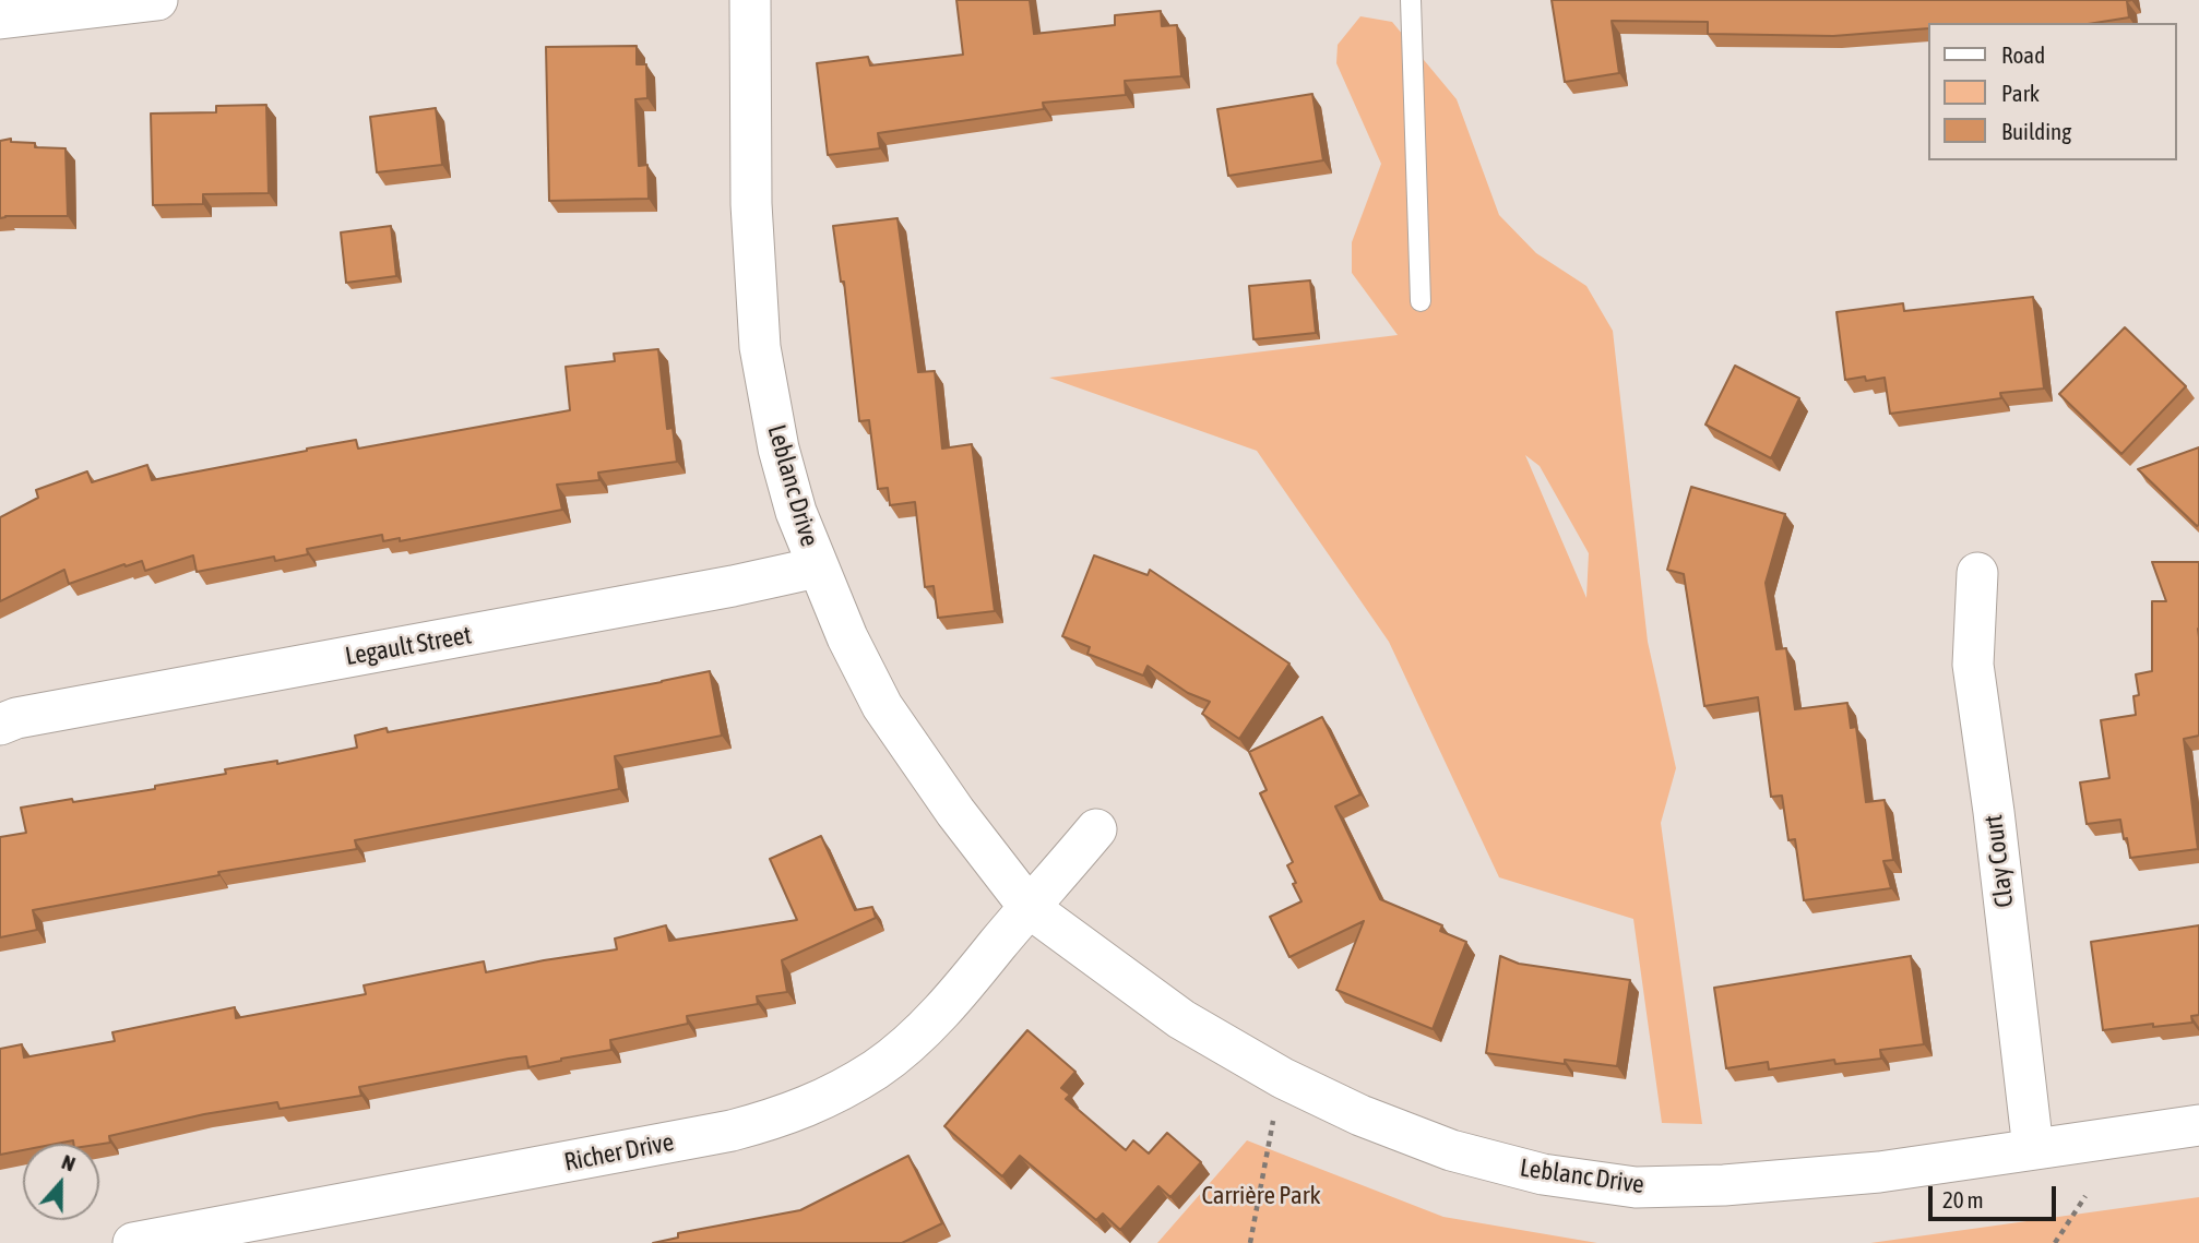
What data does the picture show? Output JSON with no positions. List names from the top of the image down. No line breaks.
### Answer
{"streets":{"street":["Leblanc Drive","Legault Street","Clay Court","Richer Drive"]},"crossings":[["Leblanc Drive","Legault Street"],["Leblanc Drive","Clay Court"],["Leblanc Drive","Richer Drive"]],"parks":["Carrière Park"],"legend":["Road","Park","Building"],"scale_bar":"20 m","north":"top"}
